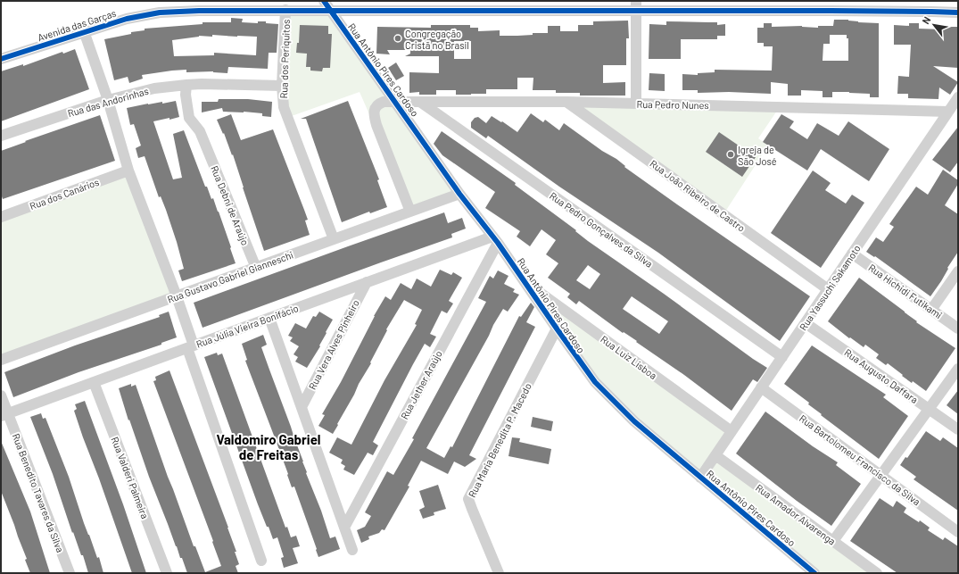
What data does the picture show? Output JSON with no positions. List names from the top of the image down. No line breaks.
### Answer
{"streets":{"street":["Avenida das Garças","Rua dos Periquitos","Rua Antônio Pires Cardoso","Rua das Andorinhas","Rua Pedro Nunes","Rua dos Canários","Rua João Ribeiro de Castro","Rua Debni de Araújo","Rua Pedro Gonçalves da Silva","Rua Gustavo Gabriel Gianneschi","Rua Yassuchi Sakamoto","Rua Hichidi Futikami","Rua Júlia Vieira Bonifácio","Rua Vera Alves Pinheiro","Rua Luiz Lisboa","Rua Augusto Daffara","Rua Jether Araújo","Rua Maria Benedita P. Macedo","Rua Bartolomeu Francisco da Silva","Rua Valderi Palmeira","Rua Benedito Tavares da Silva","Rua Amador Alvarenga"]},"crossings":[["Avenida das Garças","Rua dos Periquitos"],["Avenida das Garças","Rua Antônio Pires Cardoso"],["Rua dos Periquitos","Rua das Andorinhas"],["Rua dos Periquitos","Rua Gustavo Gabriel Gianneschi"],["Rua Antônio Pires Cardoso","Rua Pedro Nunes"],["Rua Antônio Pires Cardoso","Rua Gustavo Gabriel Gianneschi"],["Rua Antônio Pires Cardoso","Rua Yassuchi Sakamoto"],["Rua Antônio Pires Cardoso","Rua Júlia Vieira Bonifácio"],["Rua Antônio Pires Cardoso","Rua Luiz Lisboa"],["Rua Antônio Pires Cardoso","Rua Jether Araújo"],["Rua Antônio Pires Cardoso","Rua Maria Benedita P. Macedo"],["Rua das Andorinhas","Rua Debni de Araújo"],["Rua Pedro Nunes","Rua João Ribeiro de Castro"],["Rua Pedro Nunes","Rua Pedro Gonçalves da Silva"],["Rua Pedro Nunes","Rua Gustavo Gabriel Gianneschi"],["Rua Pedro Nunes","Rua Yassuchi Sakamoto"],["Rua João Ribeiro de Castro","Rua Yassuchi Sakamoto"],["Rua Debni de Araújo","Rua Gustavo Gabriel Gianneschi"],["Rua Pedro Gonçalves da Silva","Rua Yassuchi Sakamoto"],["Rua Yassuchi Sakamoto","Rua Hichidi Futikami"],["Rua Yassuchi Sakamoto","Rua Luiz Lisboa"],["Rua Yassuchi Sakamoto","Rua Augusto Daffara"],["Rua Yassuchi Sakamoto","Rua Bartolomeu Francisco da Silva"],["Rua Yassuchi Sakamoto","Rua Amador Alvarenga"],["Rua Júlia Vieira Bonifácio","Rua Vera Alves Pinheiro"],["Rua Júlia Vieira Bonifácio","Rua Jether Araújo"],["Rua Júlia Vieira Bonifácio","Rua Valderi Palmeira"],["Rua Júlia Vieira Bonifácio","Rua Benedito Tavares da Silva"]],"districts":["Valdomiro Gabriel de Freitas"],"places":["Congregação Cristã no Brasil","Igreja de São José"],"north":"top left"}
